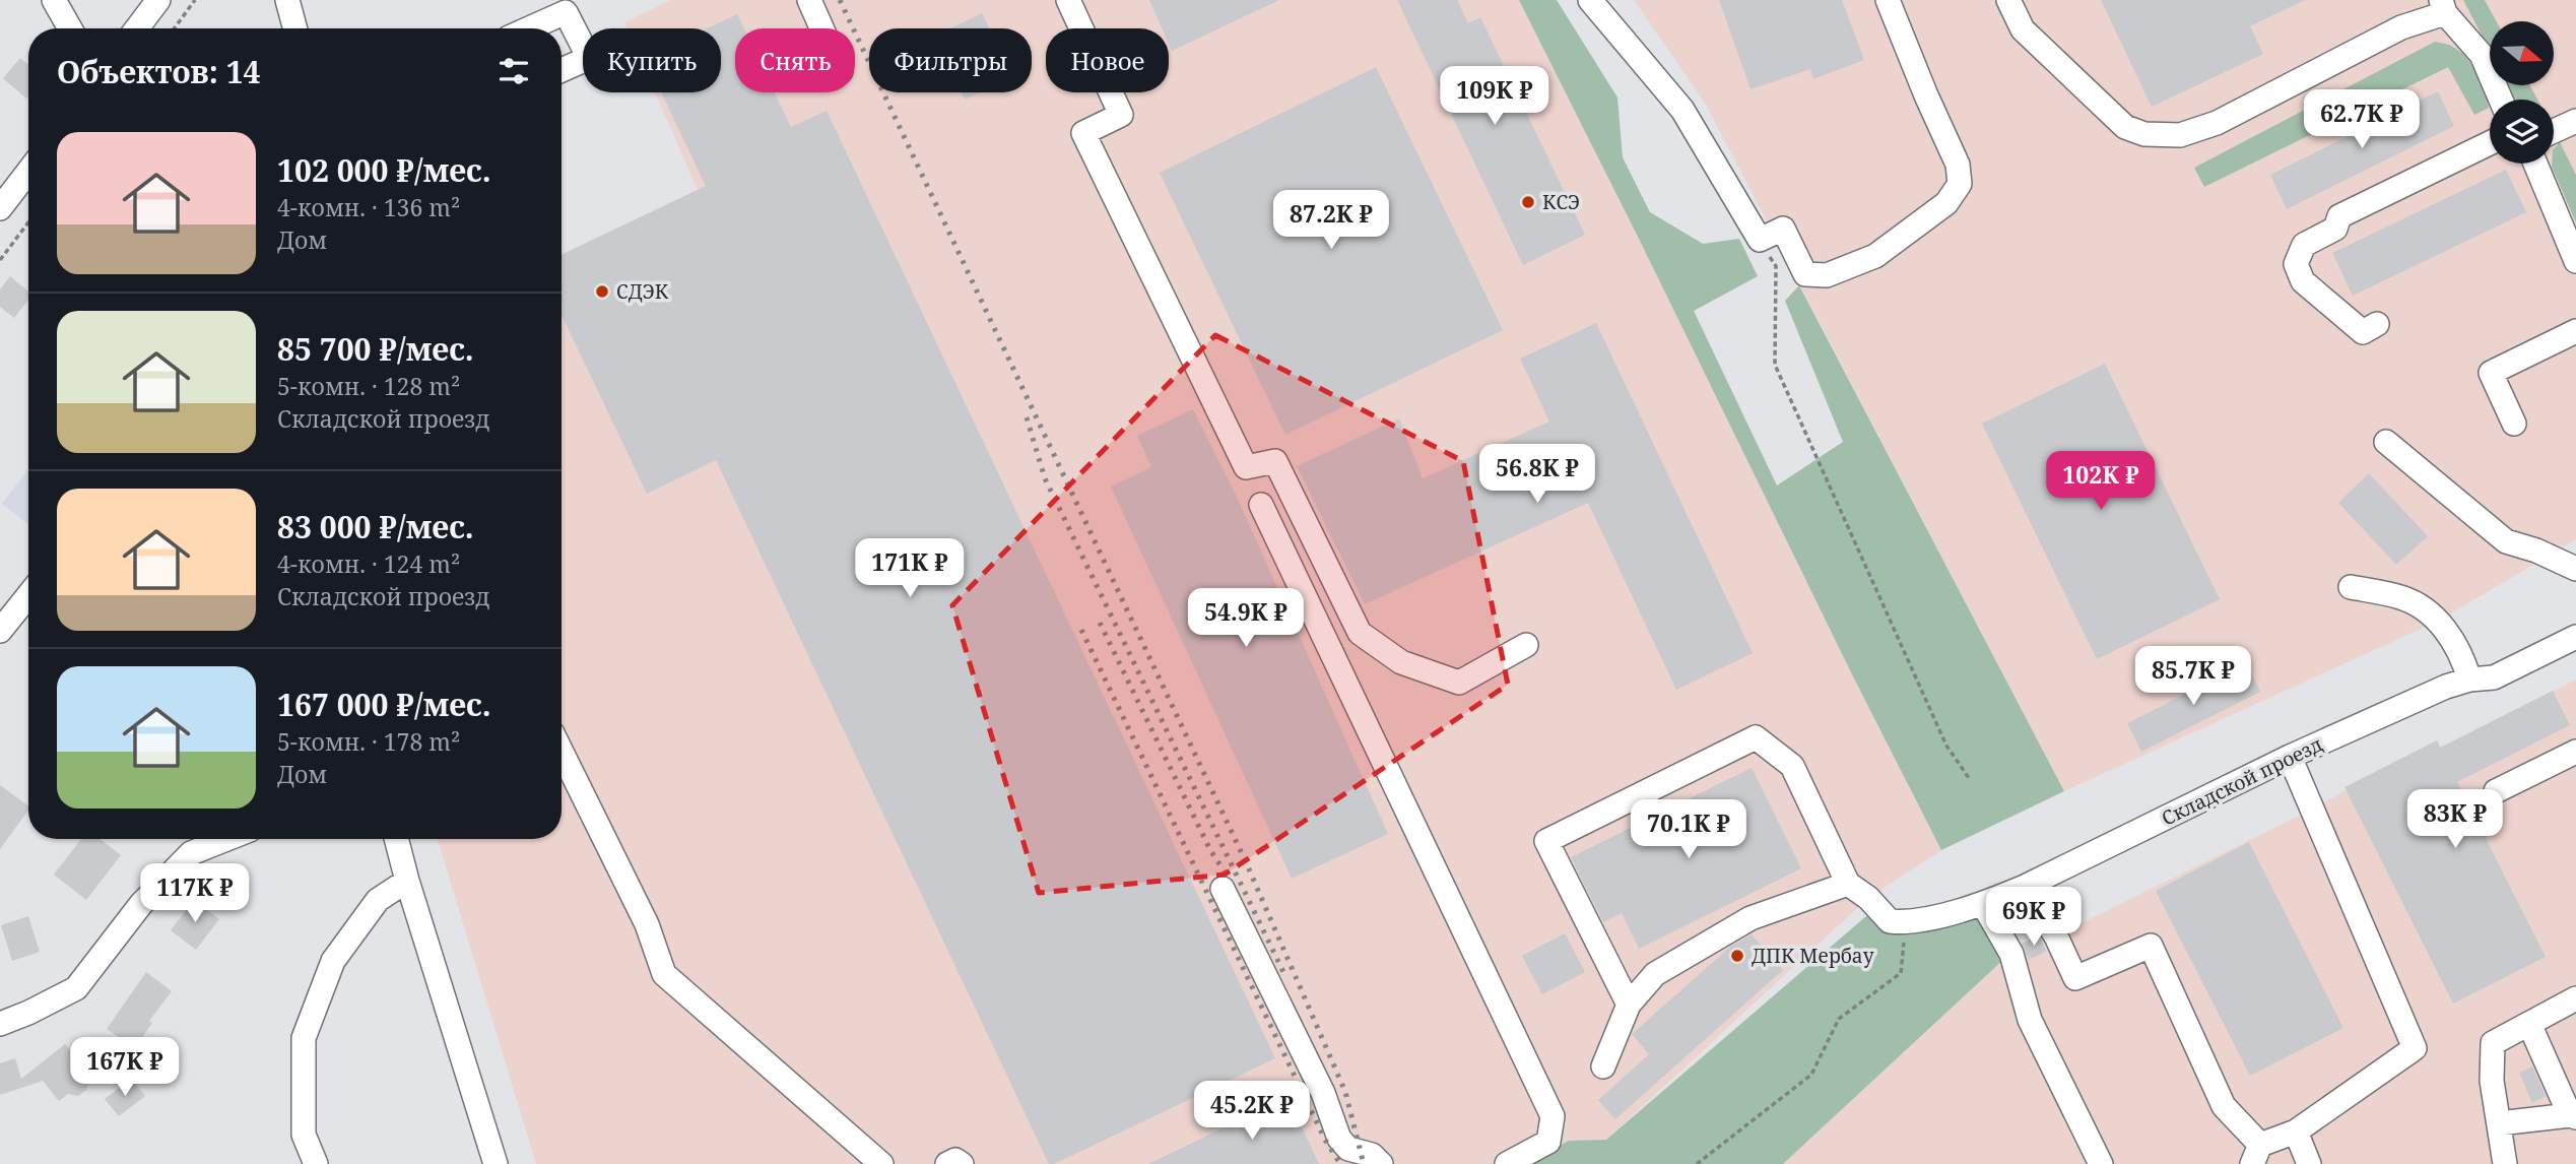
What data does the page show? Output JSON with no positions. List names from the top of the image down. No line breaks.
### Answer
{"streets":{"street":["Складской проезд"]},"places":["КСЭ","СДЭК","ДПК Мербау"],"north":"right","page":{"chip":["Купить","Снять","Фильтры","Новое"],"heading":"Объектов: 14","price":["109K ₽","62.7K ₽","87.2K ₽","56.8K ₽","102K ₽","171K ₽","54.9K ₽","85.7K ₽","83K ₽","70.1K ₽","117K ₽","69K ₽","167K ₽","45.2K ₽"],"list":[{"name":"102 000 ₽/мес.","note":"4-комн. · 136 m² · Дом"},{"name":"85 700 ₽/мес.","note":"5-комн. · 128 m² · Складской проезд"},{"name":"83 000 ₽/мес.","note":"4-комн. · 124 m² · Складской проезд"},{"name":"167 000 ₽/мес.","note":"5-комн. · 178 m² · Дом"}]}}
